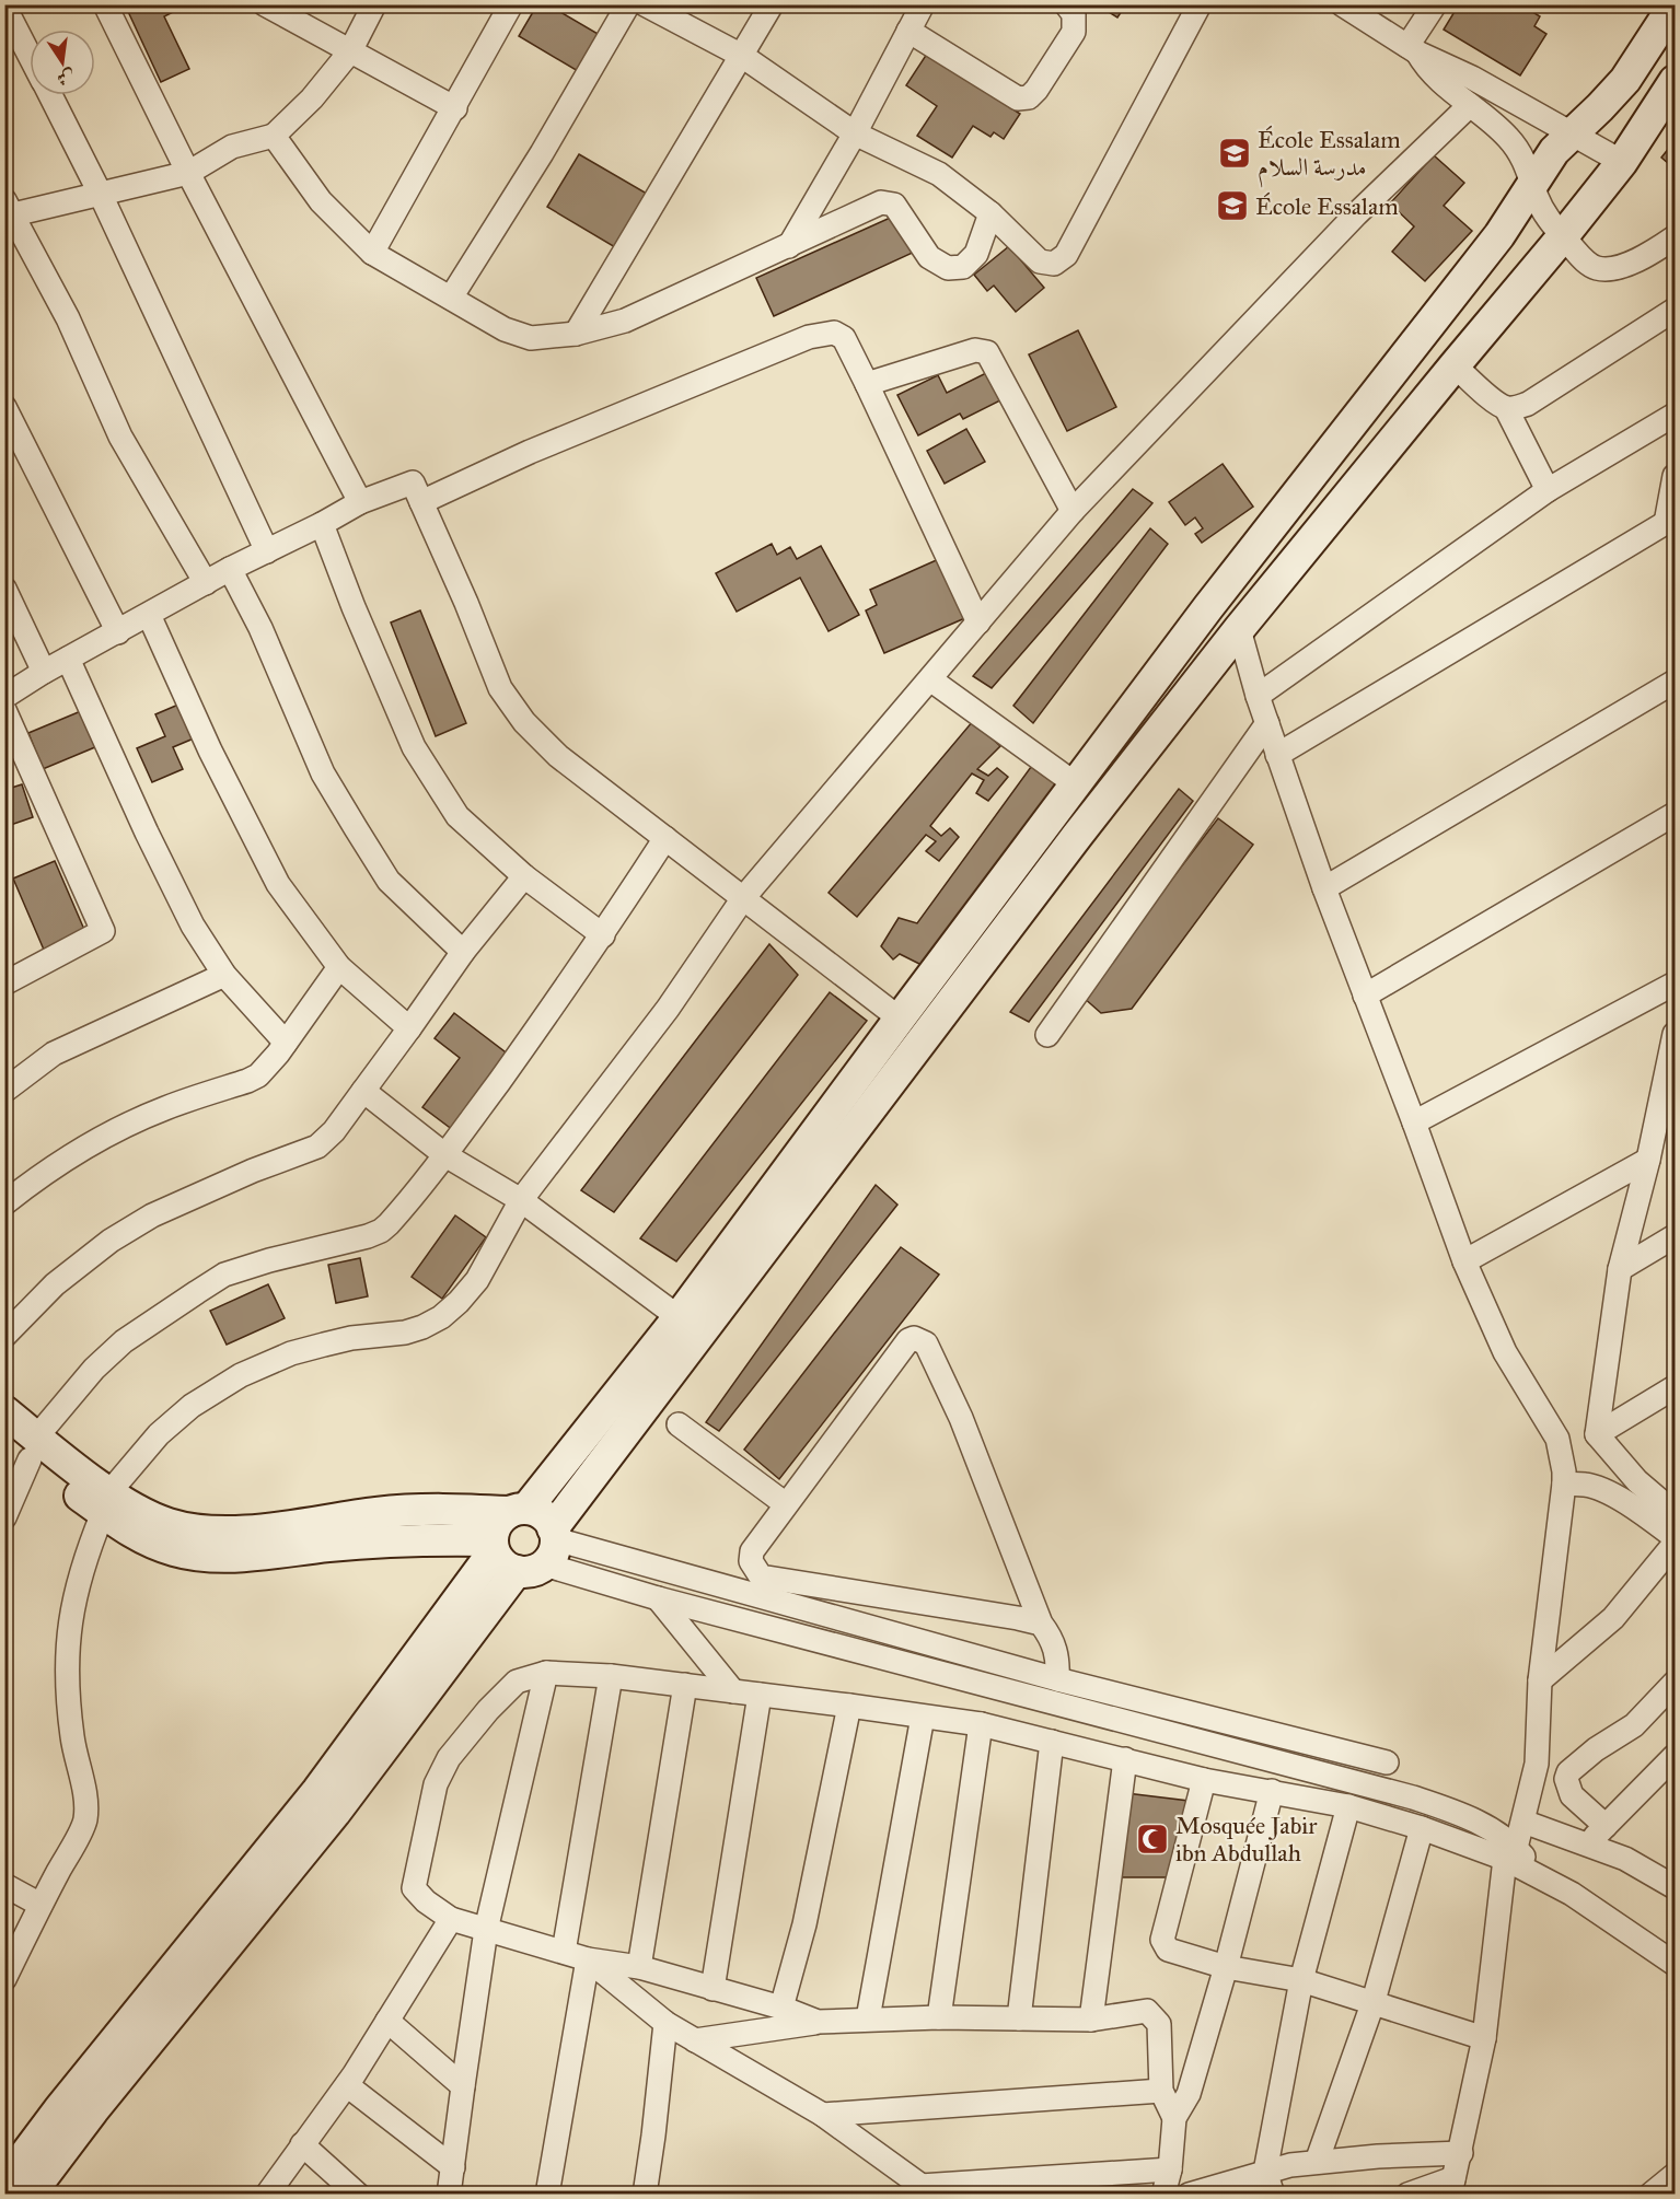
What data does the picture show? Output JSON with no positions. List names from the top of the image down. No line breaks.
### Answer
{"places":{"school or university":["École Essalam مدرسة السلام","École Essalam"],"mosque":["Mosquée Jabir ibn Abdullah"]},"north":"bottom"}
